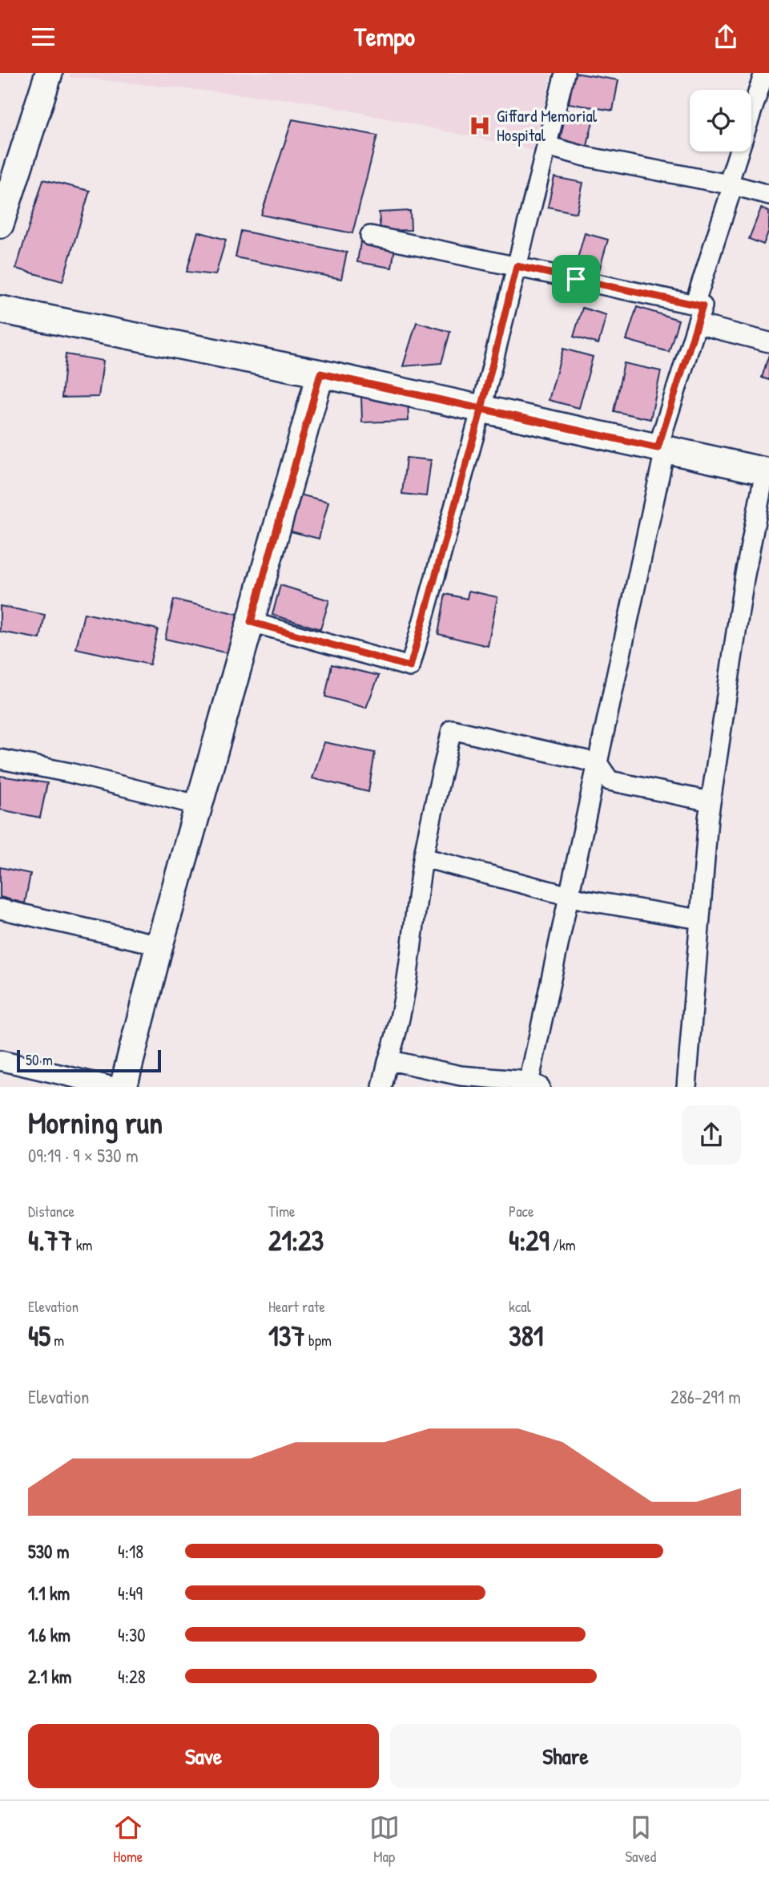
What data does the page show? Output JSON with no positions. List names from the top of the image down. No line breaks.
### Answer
{"places":{"hospital":["Giffard Memorial Hospital"]},"scale_bar":"50 m","page":{"header":"Tempo","scale":"50 m","heading":["Morning run","09:19 · 9 × 530 m"],"stats":[["Distance","4.77 km"],["Time","21:23"],["Pace","4:29 /km"],["Elevation","45 m"],["Heart rate","137 bpm"],["kcal","381"]],"chart":["Elevation","286–291 m"],"list":[{"name":"530 m","note":"4:18"},{"name":"1.1 km","note":"4:49"},{"name":"1.6 km","note":"4:30"},{"name":"2.1 km","note":"4:28"}],"buttons":["Save","Share"],"tabs":["Home","Map","Saved"]}}
